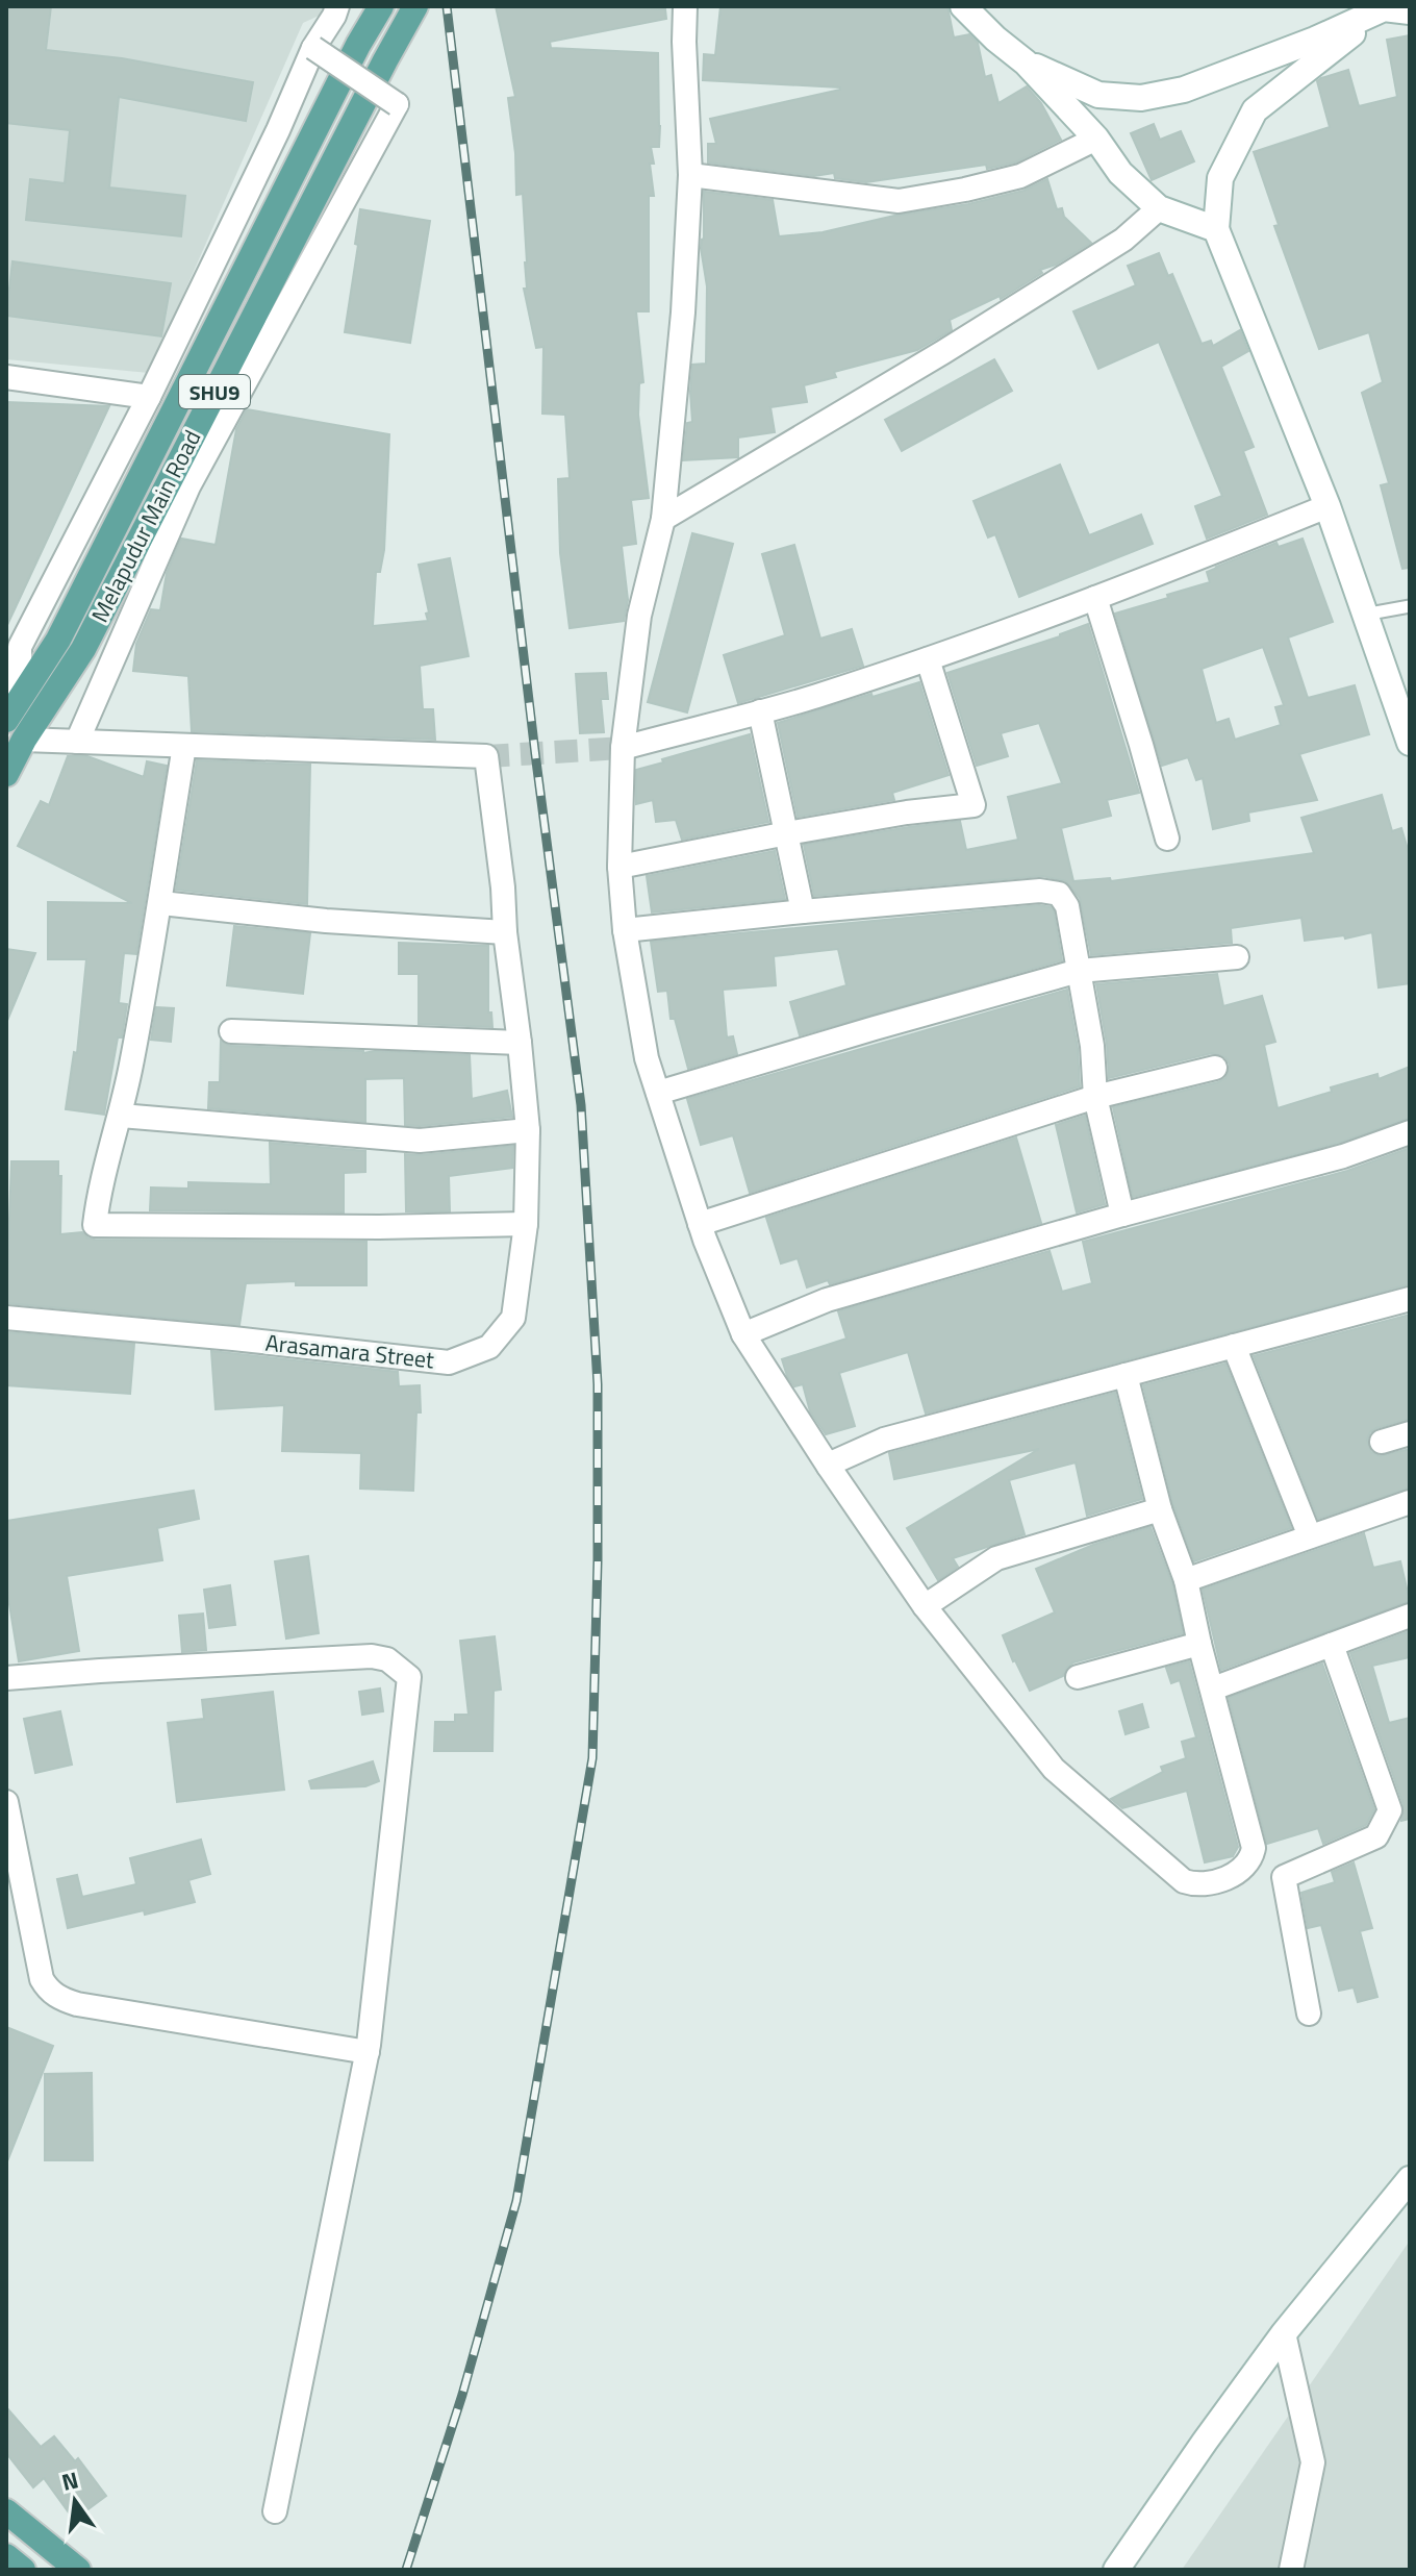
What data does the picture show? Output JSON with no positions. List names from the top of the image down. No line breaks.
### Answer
{"streets":{"main road":["SHU9","Melapudur Main Road"],"street":["Arasamara Street"]},"north":"top"}
